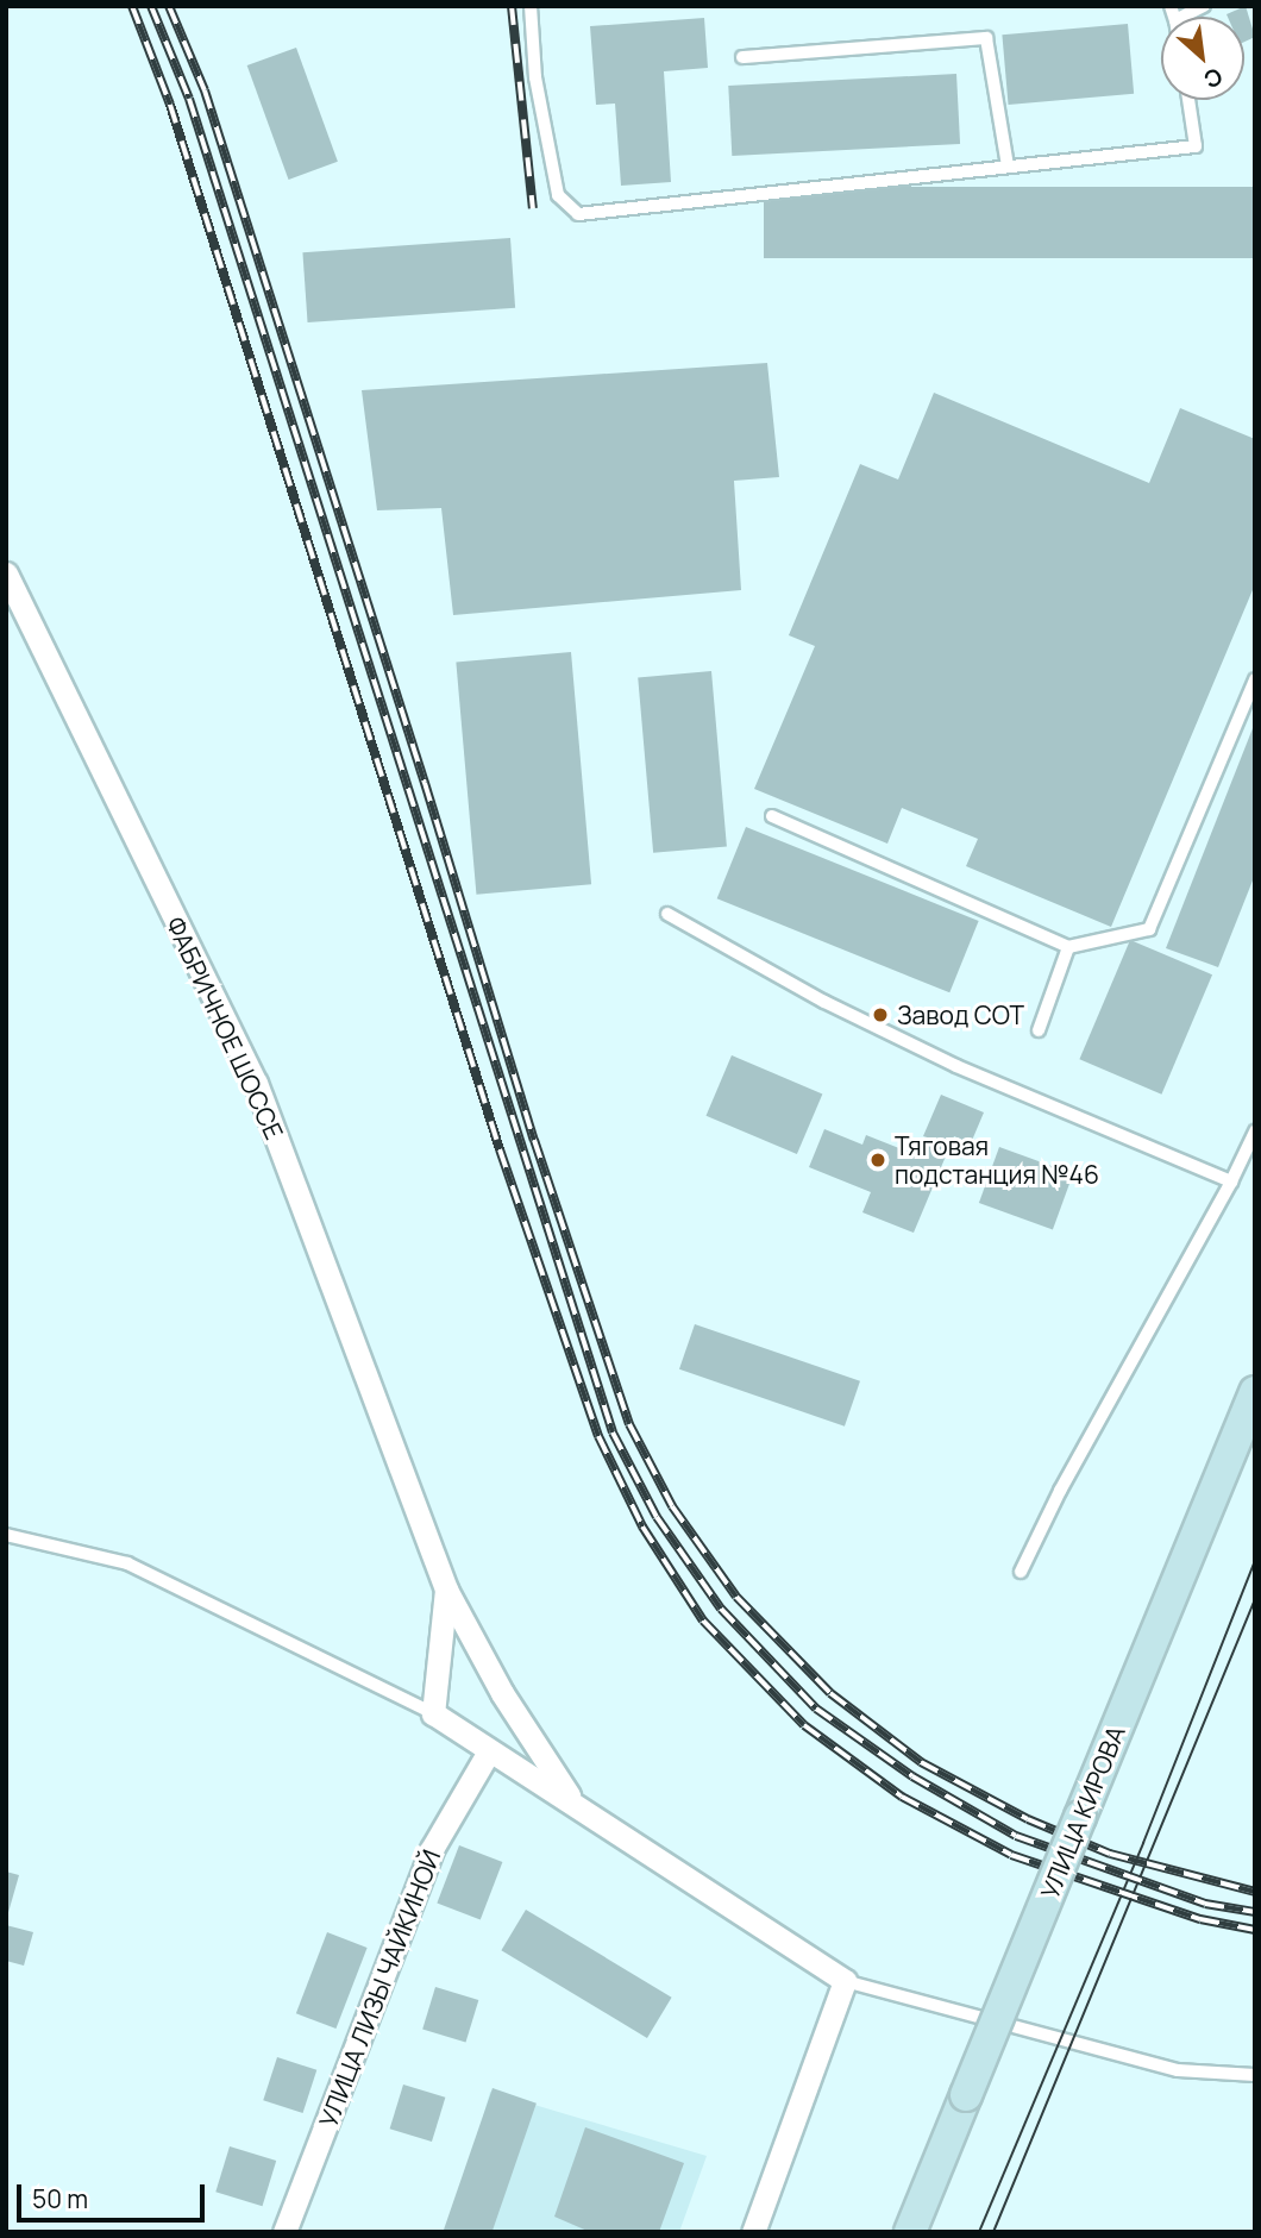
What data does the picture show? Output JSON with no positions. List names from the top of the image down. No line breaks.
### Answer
{"streets":{"main road":["УЛИЦА КИРОВА"],"street":["ФАБРИЧНОЕ ШОССЕ","УЛИЦА ЛИЗЫ ЧАЙКИНОЙ"]},"places":["Завод СОТ","Тяговая подстанция №46"],"scale_bar":"50 m","north":"bottom right"}
